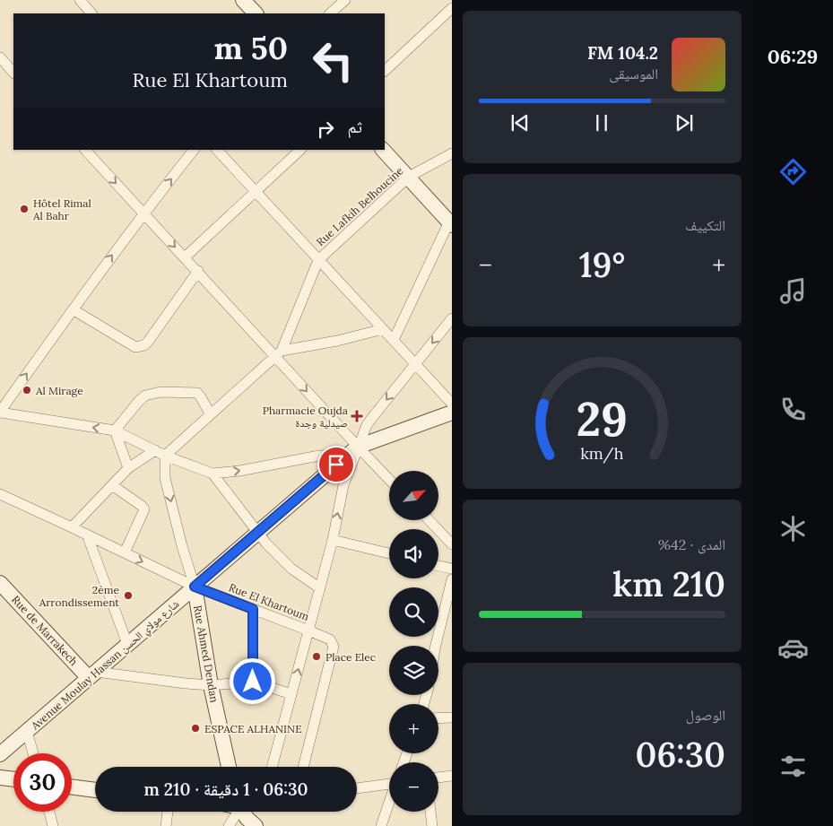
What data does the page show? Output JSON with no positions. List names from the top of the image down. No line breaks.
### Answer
{"streets":{"main road":["Rue de Marrakech","Rue Ahmed Dendan","Avenue Moulay Hassan شارع مولاي الحسن"],"street":["Rue Lafkih Belhoucine","Rue El Khartoum"]},"crossings":[["Rue Lafkih Belhoucine","Rue Ahmed Dendan"],["Rue El Khartoum","Rue Ahmed Dendan"],["Rue El Khartoum","Avenue Moulay Hassan شارع مولاي الحسن"],["Rue de Marrakech","Avenue Moulay Hassan شارع مولاي الحسن"],["Rue Ahmed Dendan","Avenue Moulay Hassan شارع مولاي الحسن"]],"places":{"other":["Hôtel Rimal Al Bahr","Al Mirage","2ème Arrondissement","Place Elec","ESPACE ALHANINE"],"health":["Pharmacie Oujda صيدلية وجدة"]},"north":"top right","page":{"tabs":"06:29","turn":["50 m","Rue El Khartoum"],"song":["104.2 FM","الموسيقى"],"then":"ثم","tile":["التكييف",["المدى · 42%","210 km"],["الوصول","06:30"]],"heat":["−","19°","+"],"map_buttons":["+","−"],"limit":"30","trip":"06:30 · 1 دقيقة · 210 m","gauge":["29","km/h"]}}
